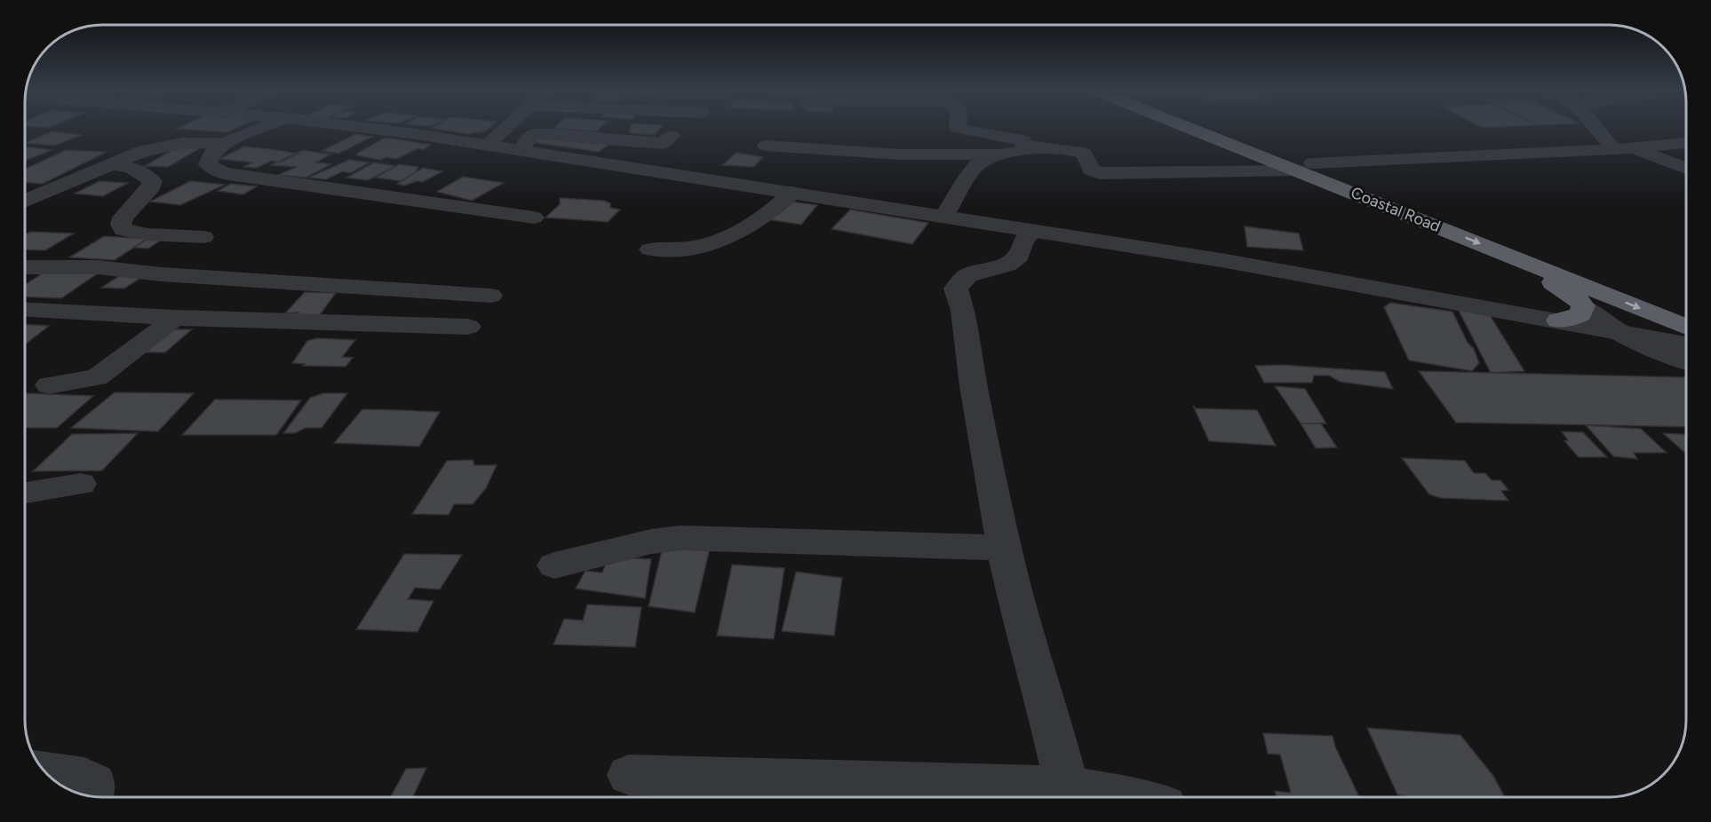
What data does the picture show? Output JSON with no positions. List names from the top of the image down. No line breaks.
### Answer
{"streets":{"highway":["Coastal Road"]}}
